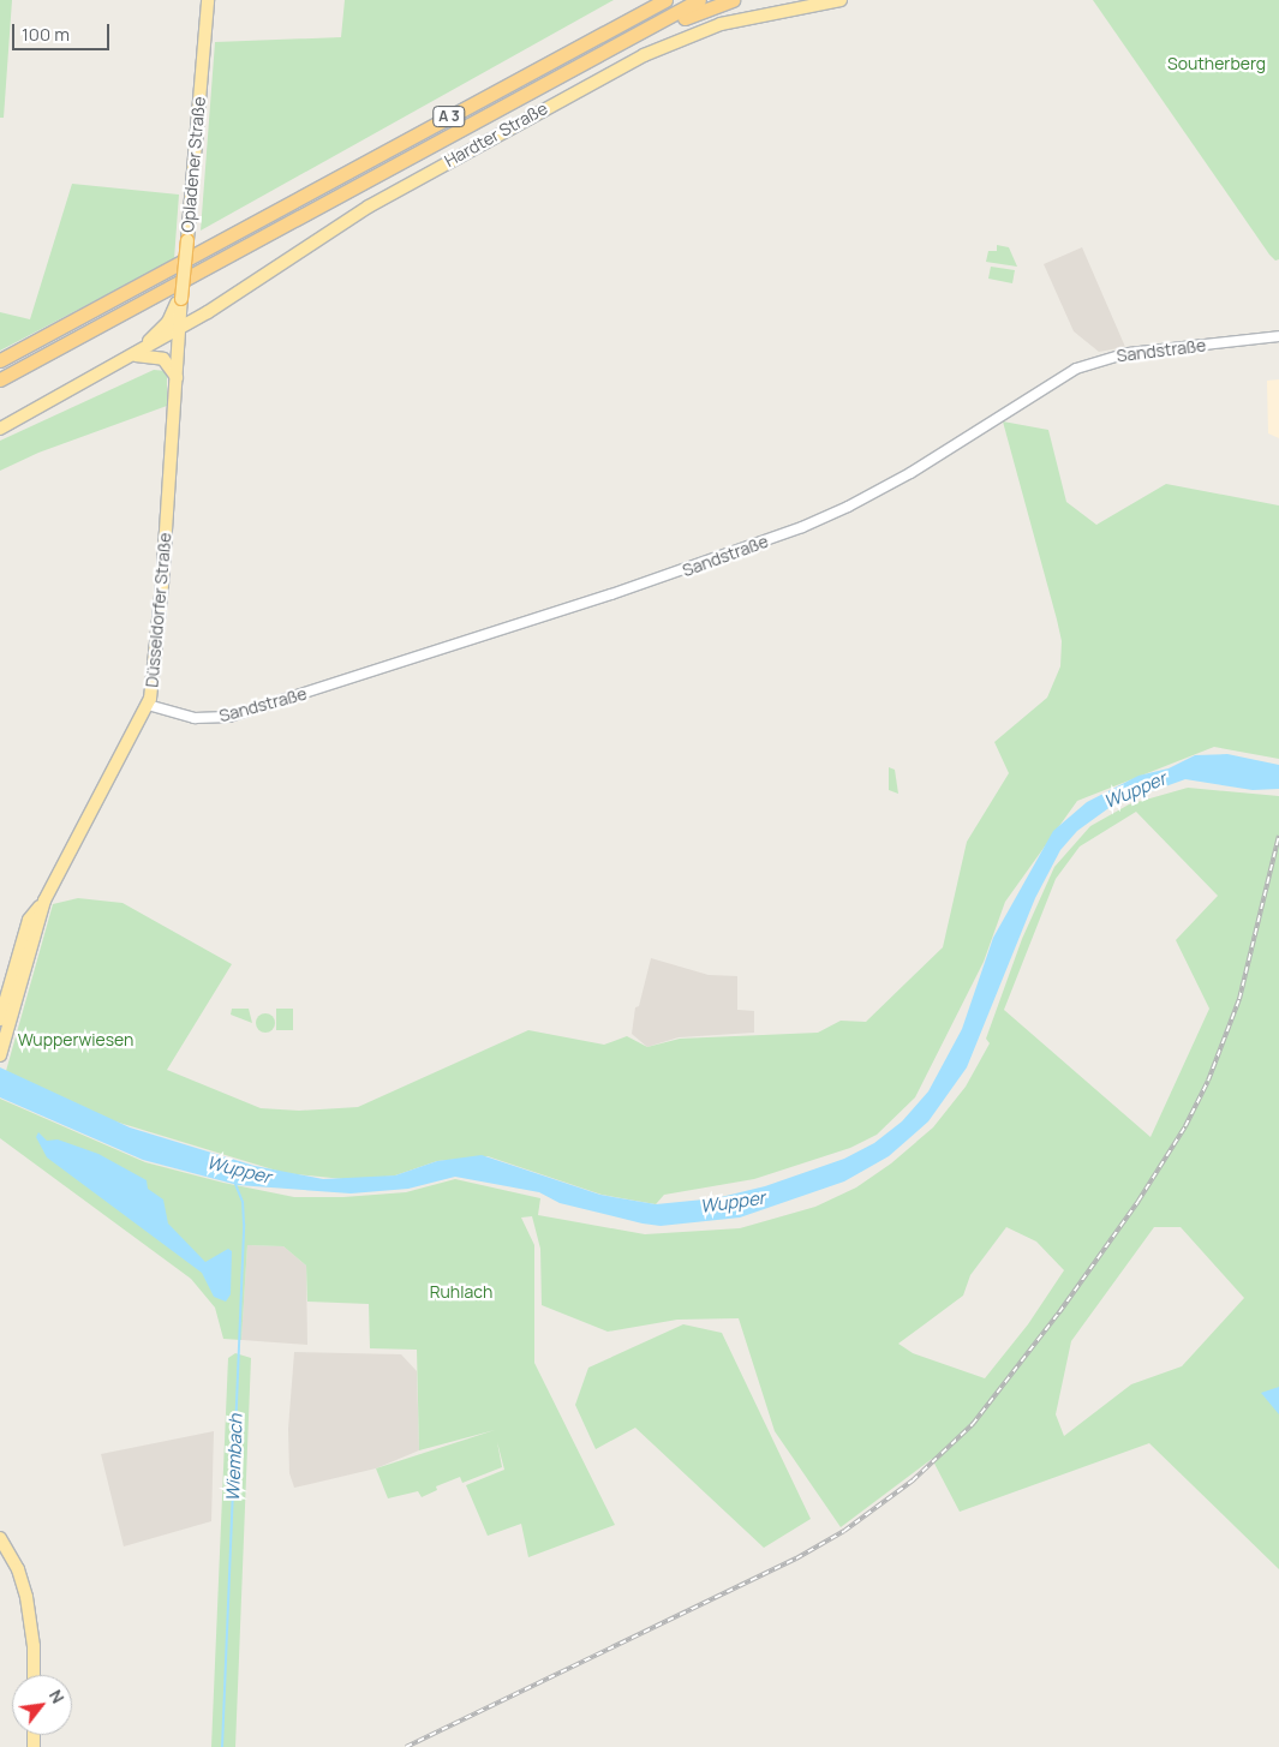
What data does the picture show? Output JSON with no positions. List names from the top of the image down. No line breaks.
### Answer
{"streets":{"highway":["A 3"],"main road":["Hardter Straße","Opladener Straße","Düsseldorfer Straße"],"street":["Sandstraße"]},"crossings":[["Hardter Straße","Düsseldorfer Straße"],["Sandstraße","Düsseldorfer Straße"]],"water":["Wupper","Wiembach"],"parks":["Southerberg","Wupperwiesen","Ruhlach"],"scale_bar":"100 m","north":"top right"}
